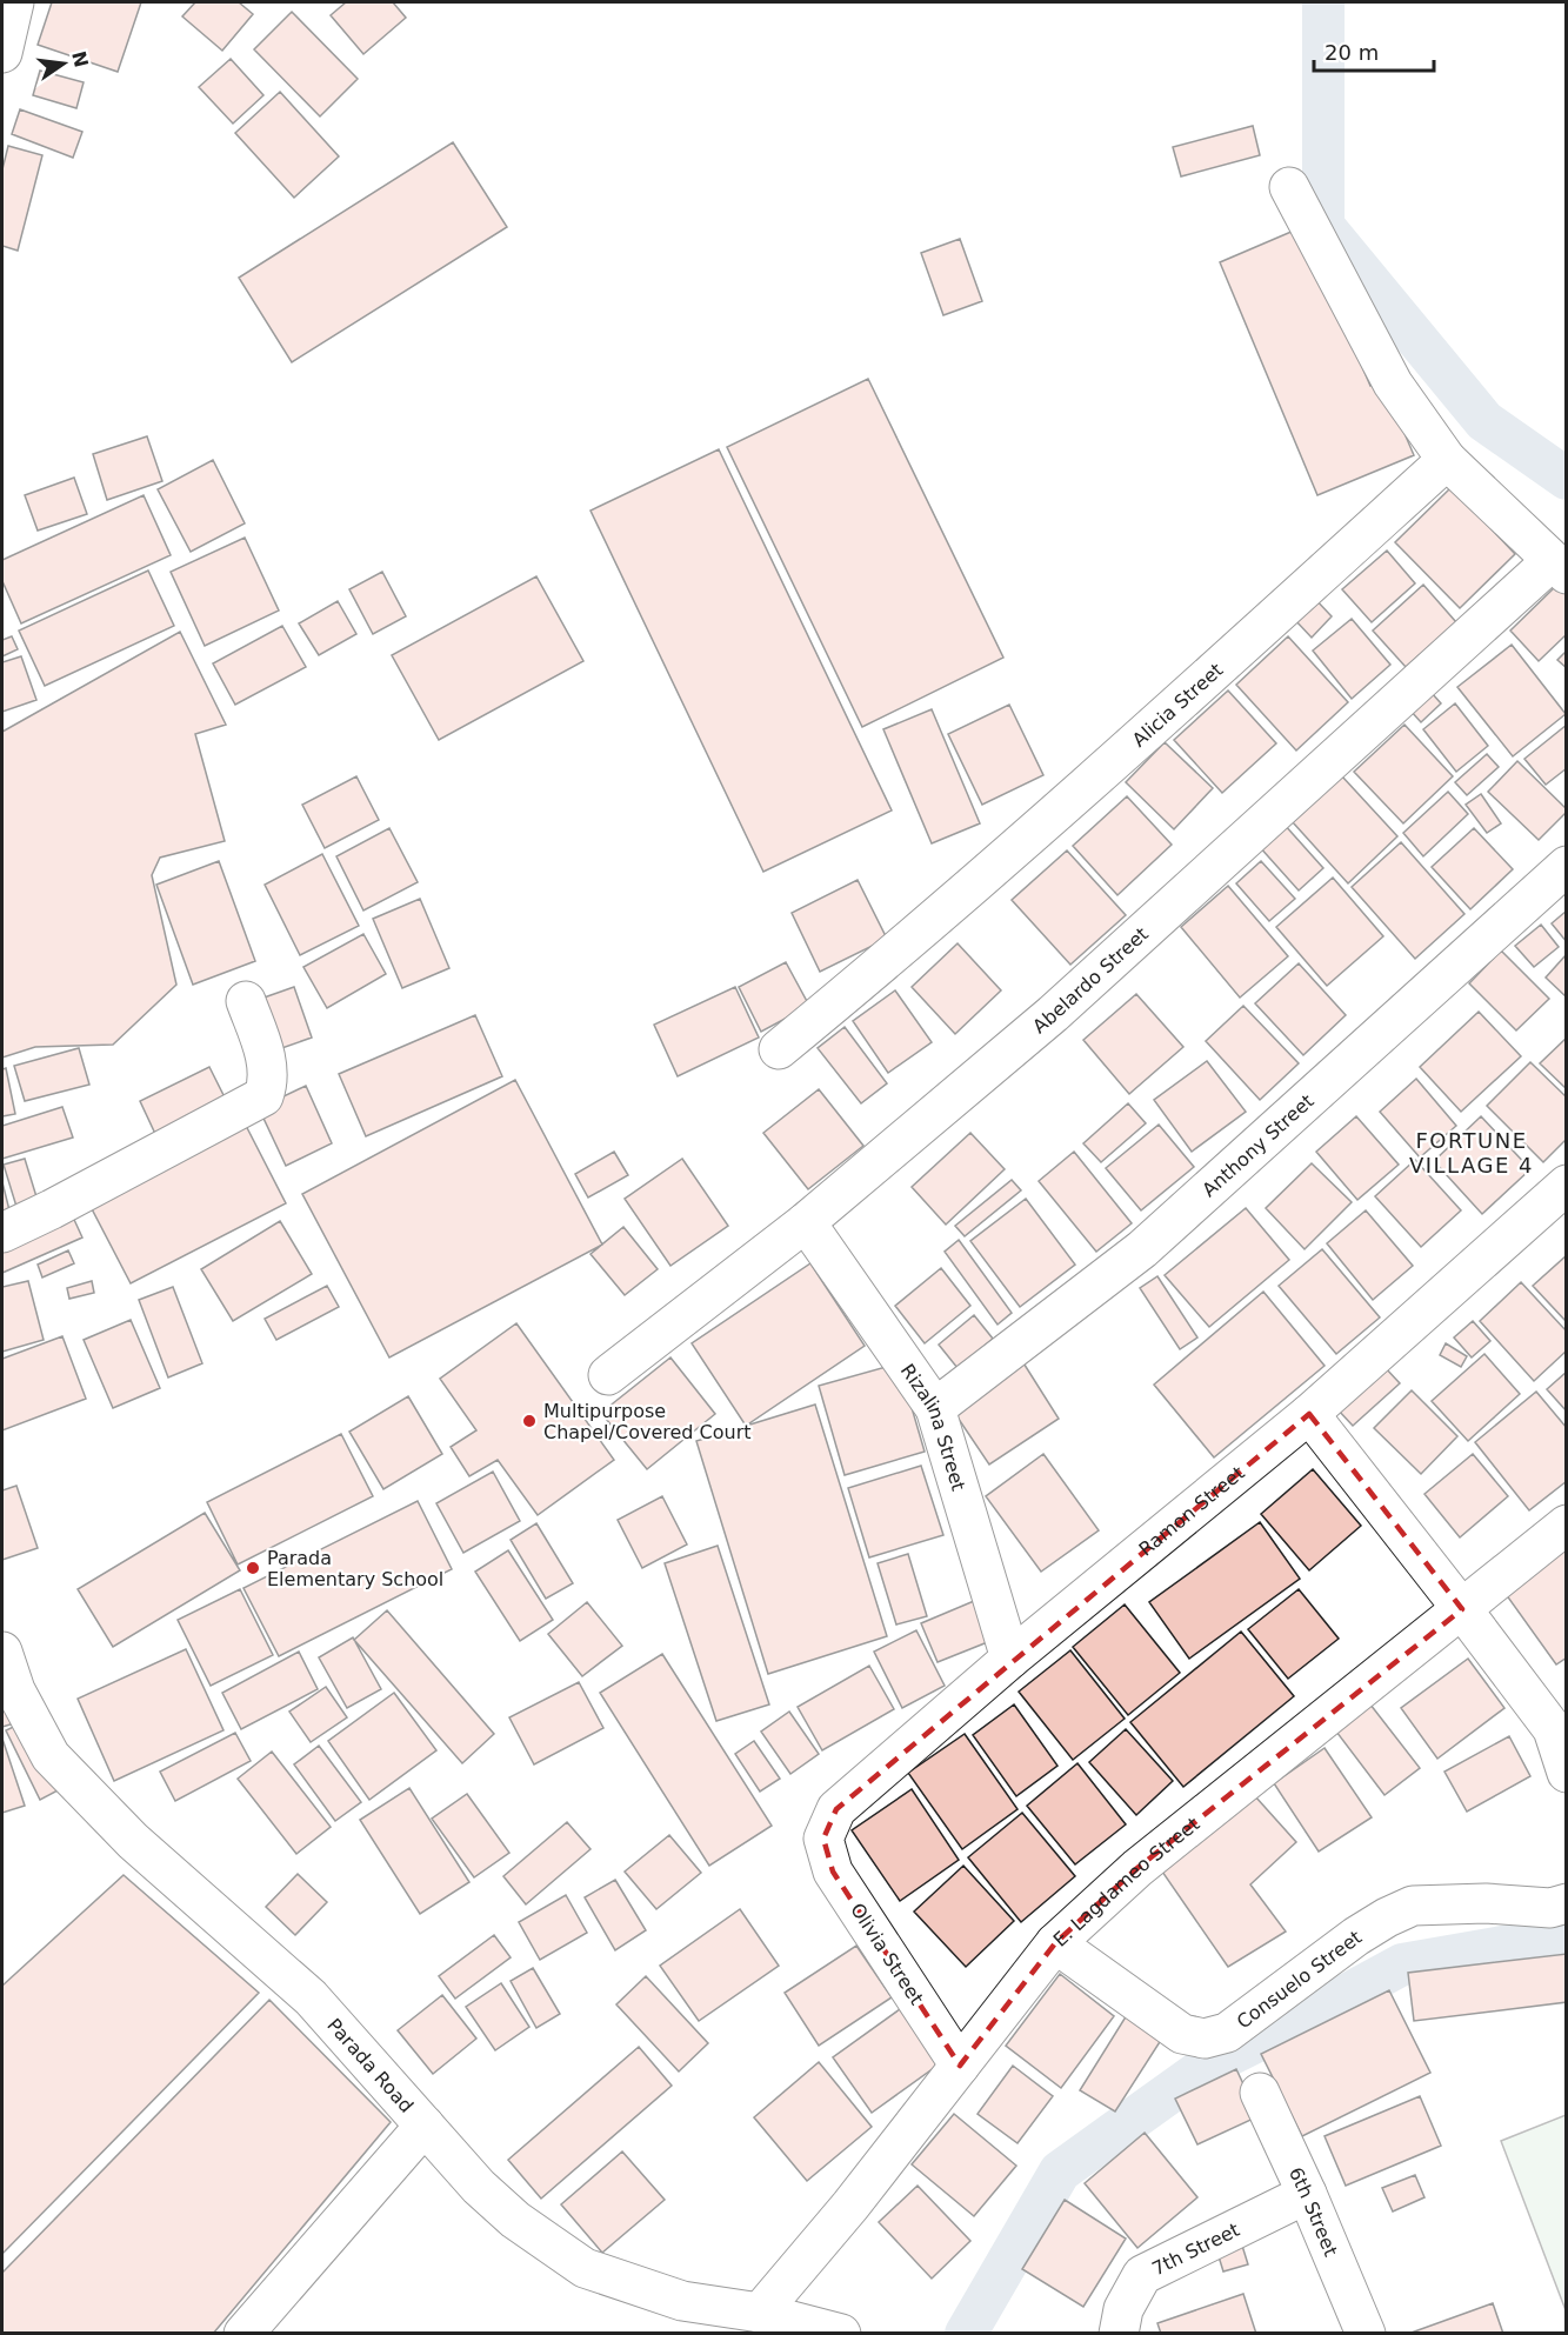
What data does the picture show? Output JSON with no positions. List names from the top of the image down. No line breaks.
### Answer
{"streets":{"street":["Alicia Street","Abelardo Street","Anthony Street","Rizalina Street","Ramon Street","E. Lagdameo Street","Olivia Street","Consuelo Street","Parada Road","6th Street","7th Street"]},"crossings":[["Abelardo Street","Rizalina Street"],["Anthony Street","Rizalina Street"],["Rizalina Street","Ramon Street"],["Ramon Street","Olivia Street"],["E. Lagdameo Street","Olivia Street"],["E. Lagdameo Street","Consuelo Street"],["E. Lagdameo Street","Parada Road"],["6th Street","7th Street"]],"districts":["FORTUNE VILLAGE 4"],"places":["Multipurpose Chapel/Covered Court","Parada Elementary School"],"scale_bar":"20 m","north":"right"}
